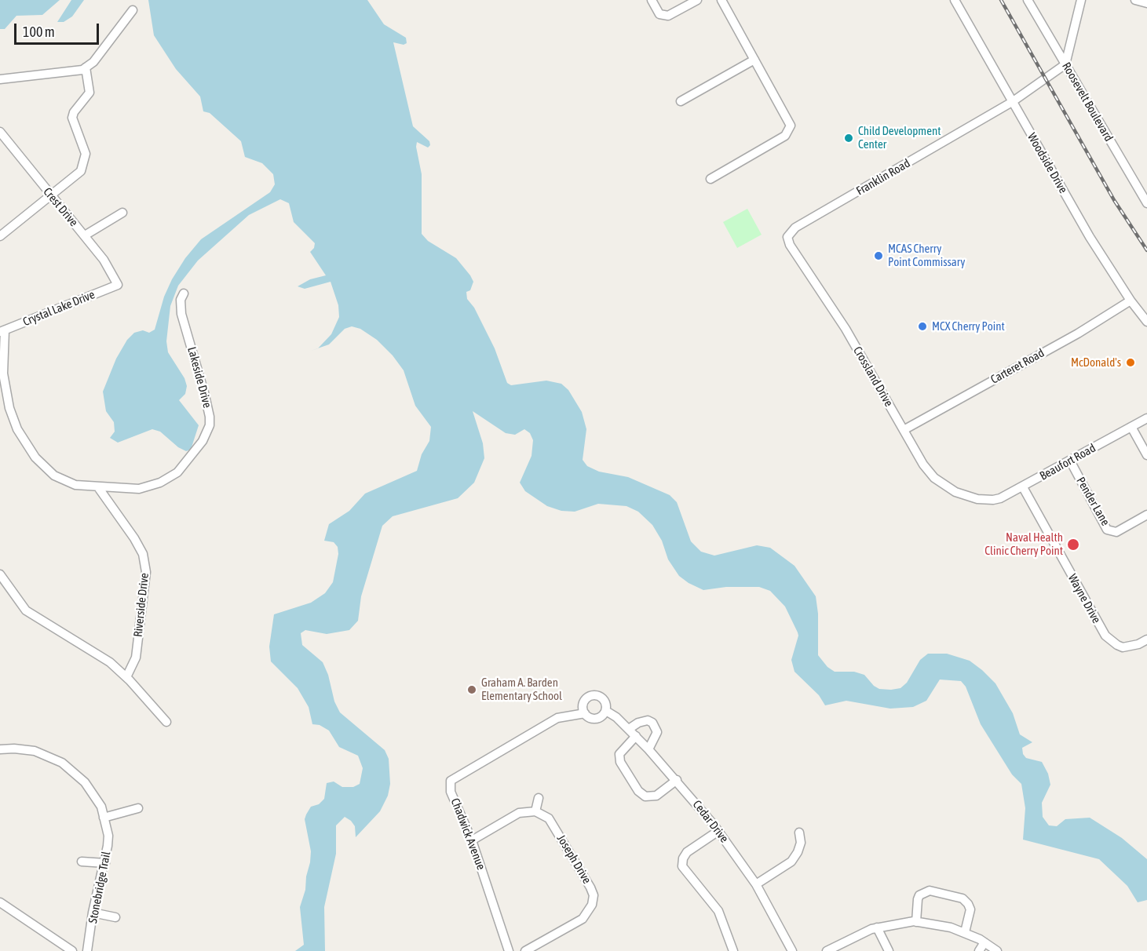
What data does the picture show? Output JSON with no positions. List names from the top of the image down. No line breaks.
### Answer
{"streets":{"street":["Roosevelt Boulevard","Woodside Drive","Franklin Road","Crest Drive","Crystal Lake Drive","Carteret Road","Crossland Drive","Lakeside Drive","Beaufort Road","Pender Lane","Wayne Drive","Riverside Drive","Cedar Drive","Chadwick Avenue","Joseph Drive","Stonebridge Trail"]},"crossings":[["Roosevelt Boulevard","Franklin Road"],["Woodside Drive","Franklin Road"],["Woodside Drive","Carteret Road"],["Franklin Road","Crossland Drive"],["Crest Drive","Crystal Lake Drive"],["Crystal Lake Drive","Lakeside Drive"],["Carteret Road","Crossland Drive"],["Crossland Drive","Beaufort Road"],["Lakeside Drive","Riverside Drive"],["Beaufort Road","Pender Lane"],["Beaufort Road","Wayne Drive"],["Cedar Drive","Chadwick Avenue"]],"places":["Child Development Center","MCAS Cherry Point Commissary","MCX Cherry Point","McDonald's","Naval Health Clinic Cherry Point","Graham A. Barden Elementary School"],"scale_bar":"100 m"}
